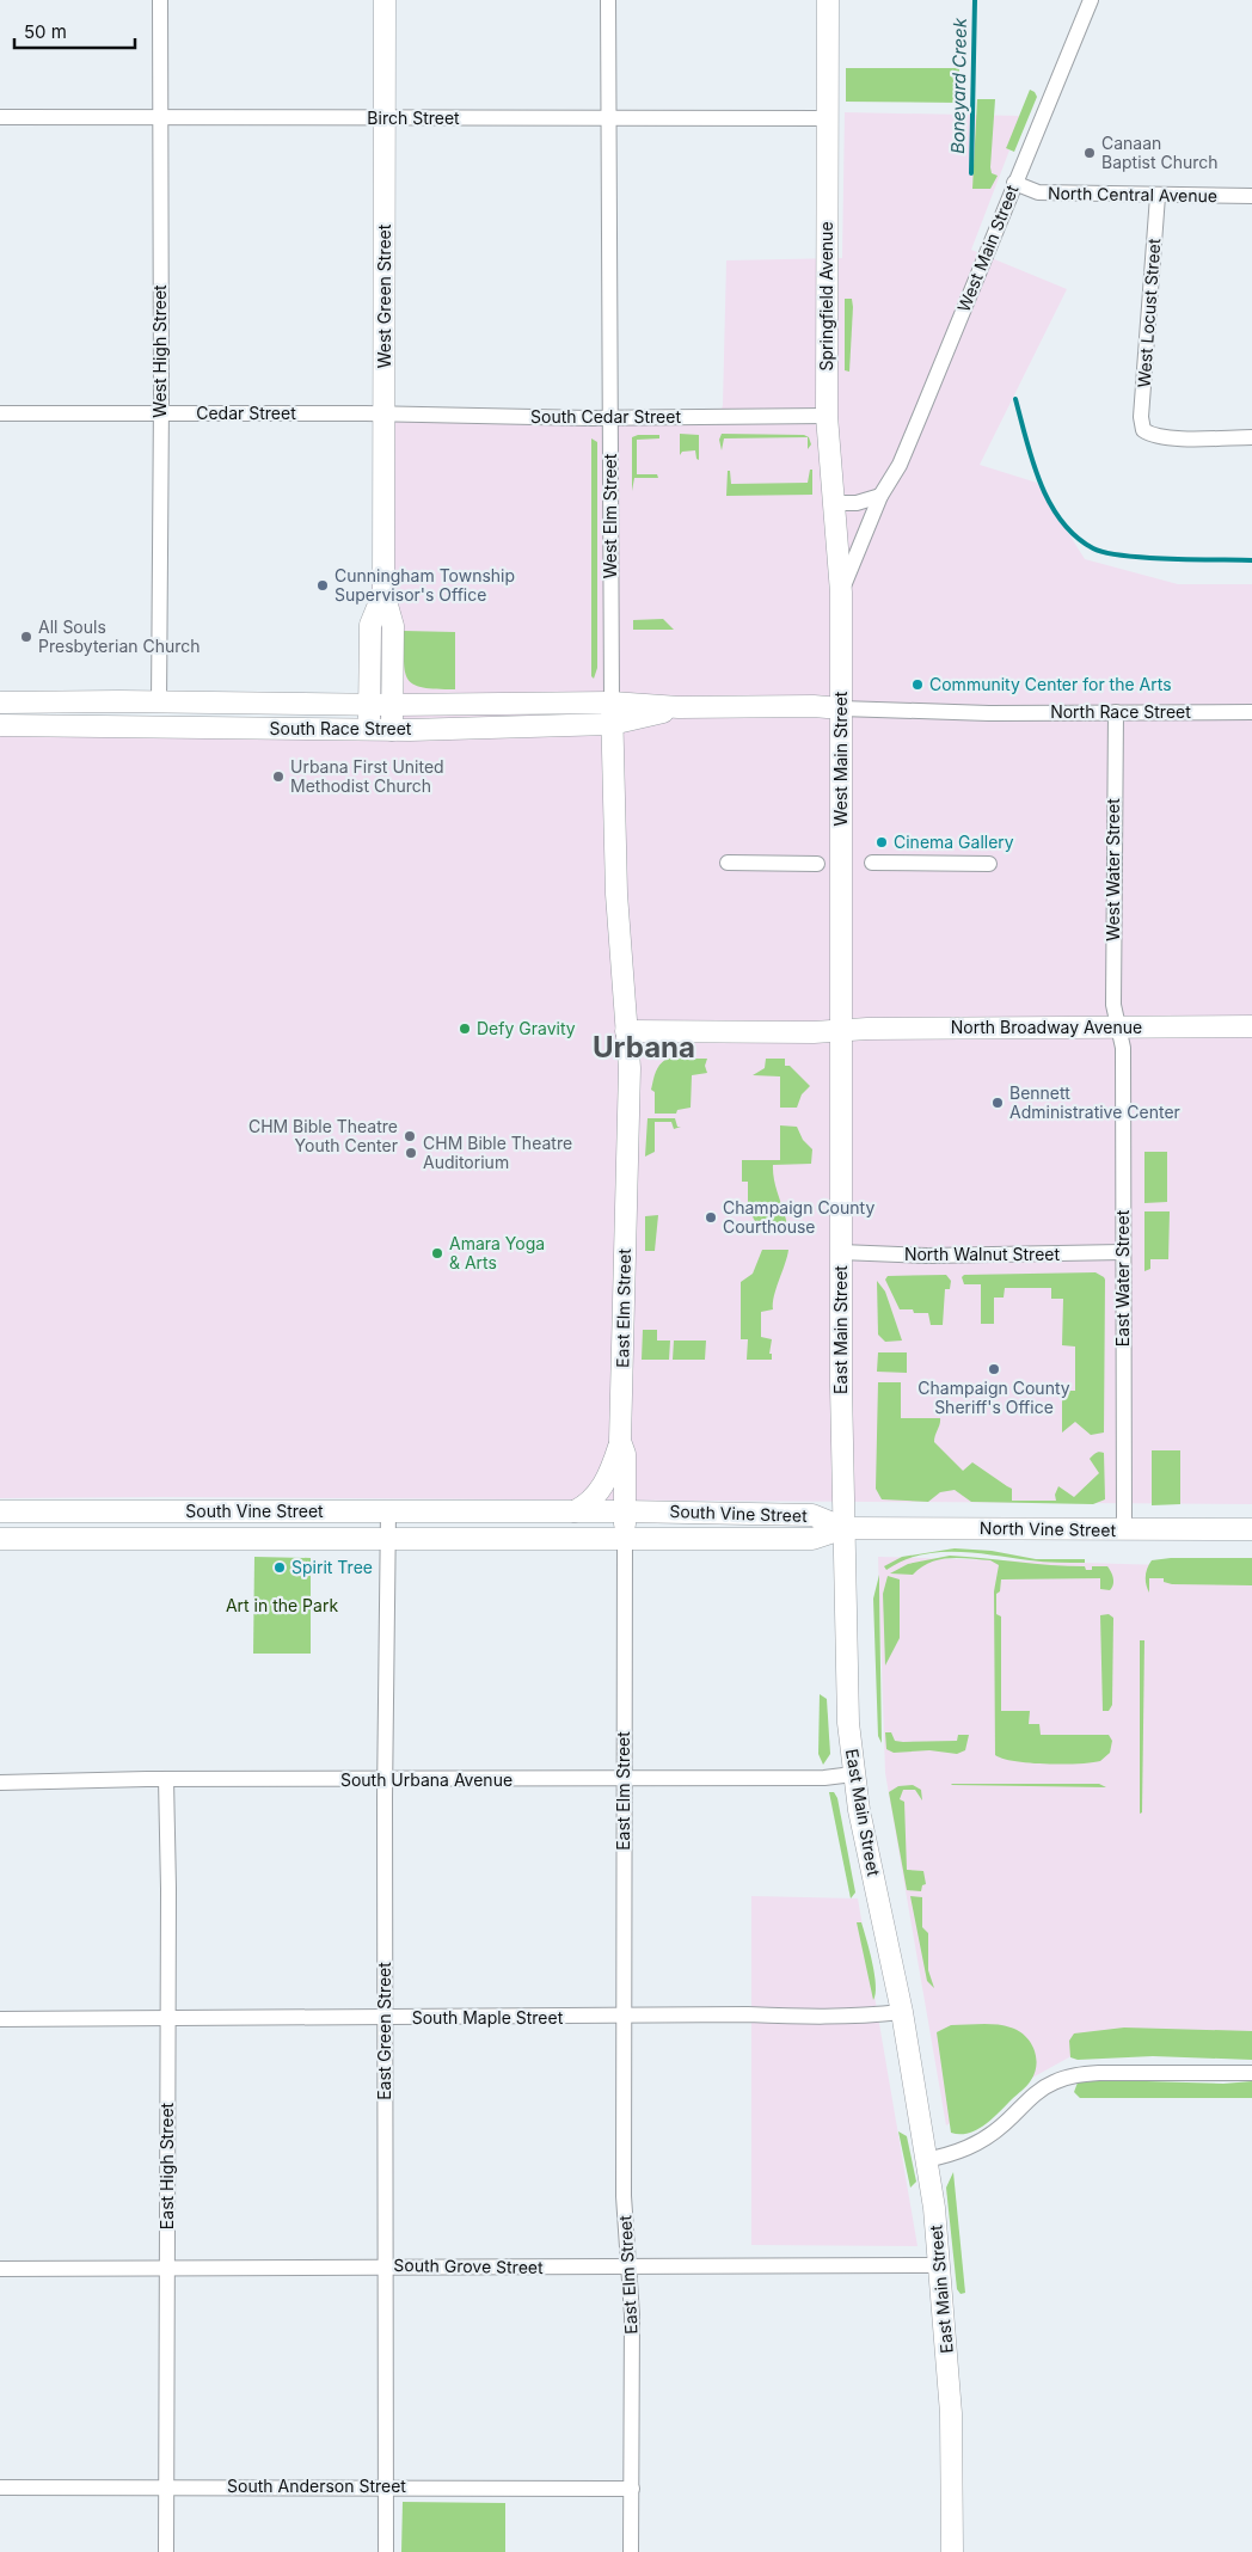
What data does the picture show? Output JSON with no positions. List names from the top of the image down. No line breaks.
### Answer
{"streets":{"street":["Birch Street","North Central Avenue","West Main Street","West Green Street","Springfield Avenue","West Locust Street","West High Street","Cedar Street","South Cedar Street","West Elm Street","North Race Street","South Race Street","West Water Street","North Broadway Avenue","North Walnut Street","East Water Street","East Elm Street","East Main Street","South Vine Street","North Vine Street","South Urbana Avenue","South Maple Street","East Green Street","East High Street","South Grove Street","South Anderson Street"]},"crossings":[["Birch Street","West Green Street"],["Birch Street","Springfield Avenue"],["Birch Street","West High Street"],["Birch Street","West Elm Street"],["North Central Avenue","West Main Street"],["North Central Avenue","West Locust Street"],["West Main Street","Springfield Avenue"],["West Main Street","South Race Street"],["West Main Street","North Broadway Avenue"],["West Main Street","East Main Street"],["West Green Street","Cedar Street"],["West Green Street","South Cedar Street"],["West Green Street","South Race Street"],["Springfield Avenue","South Cedar Street"],["West High Street","Cedar Street"],["West High Street","South Race Street"],["Cedar Street","South Cedar Street"],["South Cedar Street","West Elm Street"],["West Elm Street","South Race Street"],["West Elm Street","North Broadway Avenue"],["West Elm Street","East Elm Street"],["North Race Street","South Race Street"],["North Race Street","West Water Street"],["West Water Street","North Broadway Avenue"],["West Water Street","East Water Street"],["North Broadway Avenue","East Water Street"],["North Broadway Avenue","East Elm Street"],["North Broadway Avenue","East Main Street"],["North Walnut Street","East Water Street"],["North Walnut Street","East Main Street"],["East Water Street","North Vine Street"],["East Elm Street","South Vine Street"],["East Elm Street","South Urbana Avenue"],["East Elm Street","South Maple Street"],["East Elm Street","South Grove Street"],["East Elm Street","South Anderson Street"],["East Main Street","South Vine Street"],["East Main Street","North Vine Street"],["East Main Street","South Urbana Avenue"],["East Main Street","South Maple Street"],["East Main Street","South Grove Street"],["South Vine Street","North Vine Street"],["South Vine Street","East Green Street"],["South Urbana Avenue","East Green Street"],["South Urbana Avenue","East High Street"],["South Maple Street","East Green Street"],["South Maple Street","East High Street"],["East Green Street","South Grove Street"],["East Green Street","South Anderson Street"],["East High Street","South Grove Street"],["East High Street","South Anderson Street"]],"districts":["Urbana"],"water":["Boneyard Creek"],"parks":["Art in the Park"],"places":["Canaan Baptist Church","Cunningham Township Supervisor's Office","All Souls Presbyterian Church","Community Center for the Arts","Urbana First United Methodist Church","Cinema Gallery","Defy Gravity","Bennett Administrative Center","CHM Bible Theatre Youth Center","CHM Bible Theatre Auditorium","Champaign County Courthouse","Amara Yoga & Arts","Champaign County Sheriff's Office","Spirit Tree"],"scale_bar":"50 m"}
